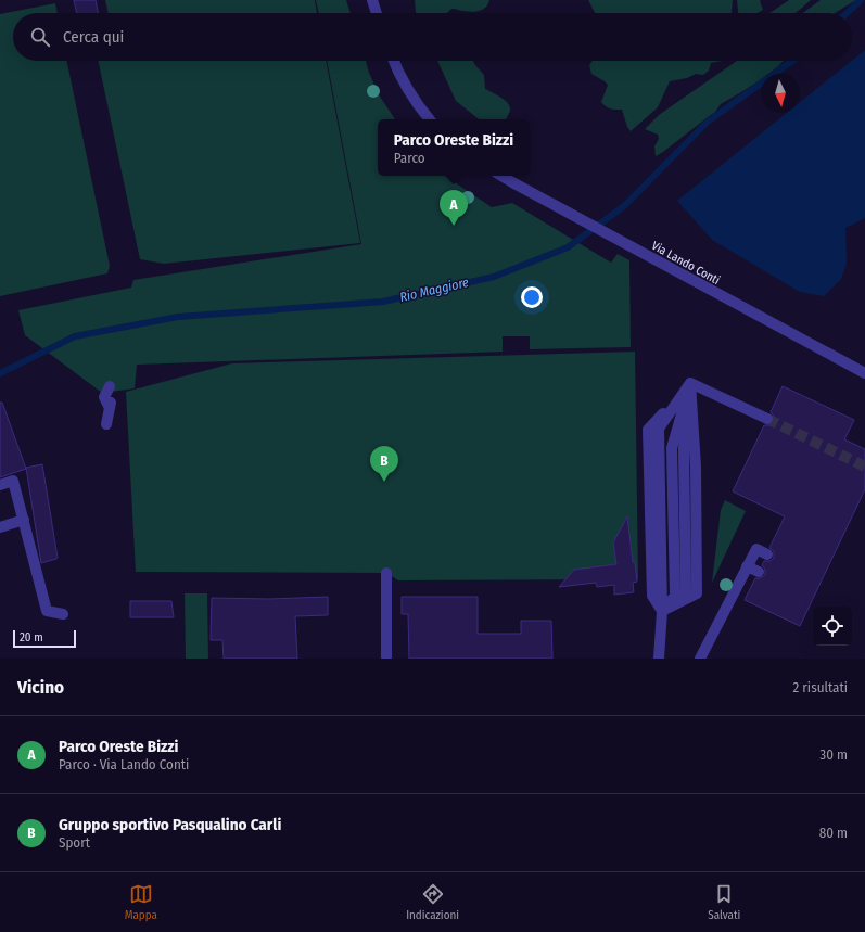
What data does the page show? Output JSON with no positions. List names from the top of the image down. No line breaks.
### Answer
{"streets":{"street":["Via Lando Conti"]},"water":["Rio Maggiore"],"scale_bar":"20 m","north":"bottom","page":{"search":"Cerca qui","popup":["Parco Oreste Bizzi","Parco"],"pins":["A","B"],"scale":"20 m","heading":["Vicino","2 risultati"],"list":[{"mark":"A","name":"Parco Oreste Bizzi","note":"Parco · Via Lando Conti","value":"30 m"},{"mark":"B","name":"Gruppo sportivo Pasqualino Carli","note":"Sport","value":"80 m"}],"nav":["Mappa","Indicazioni","Salvati"]}}
